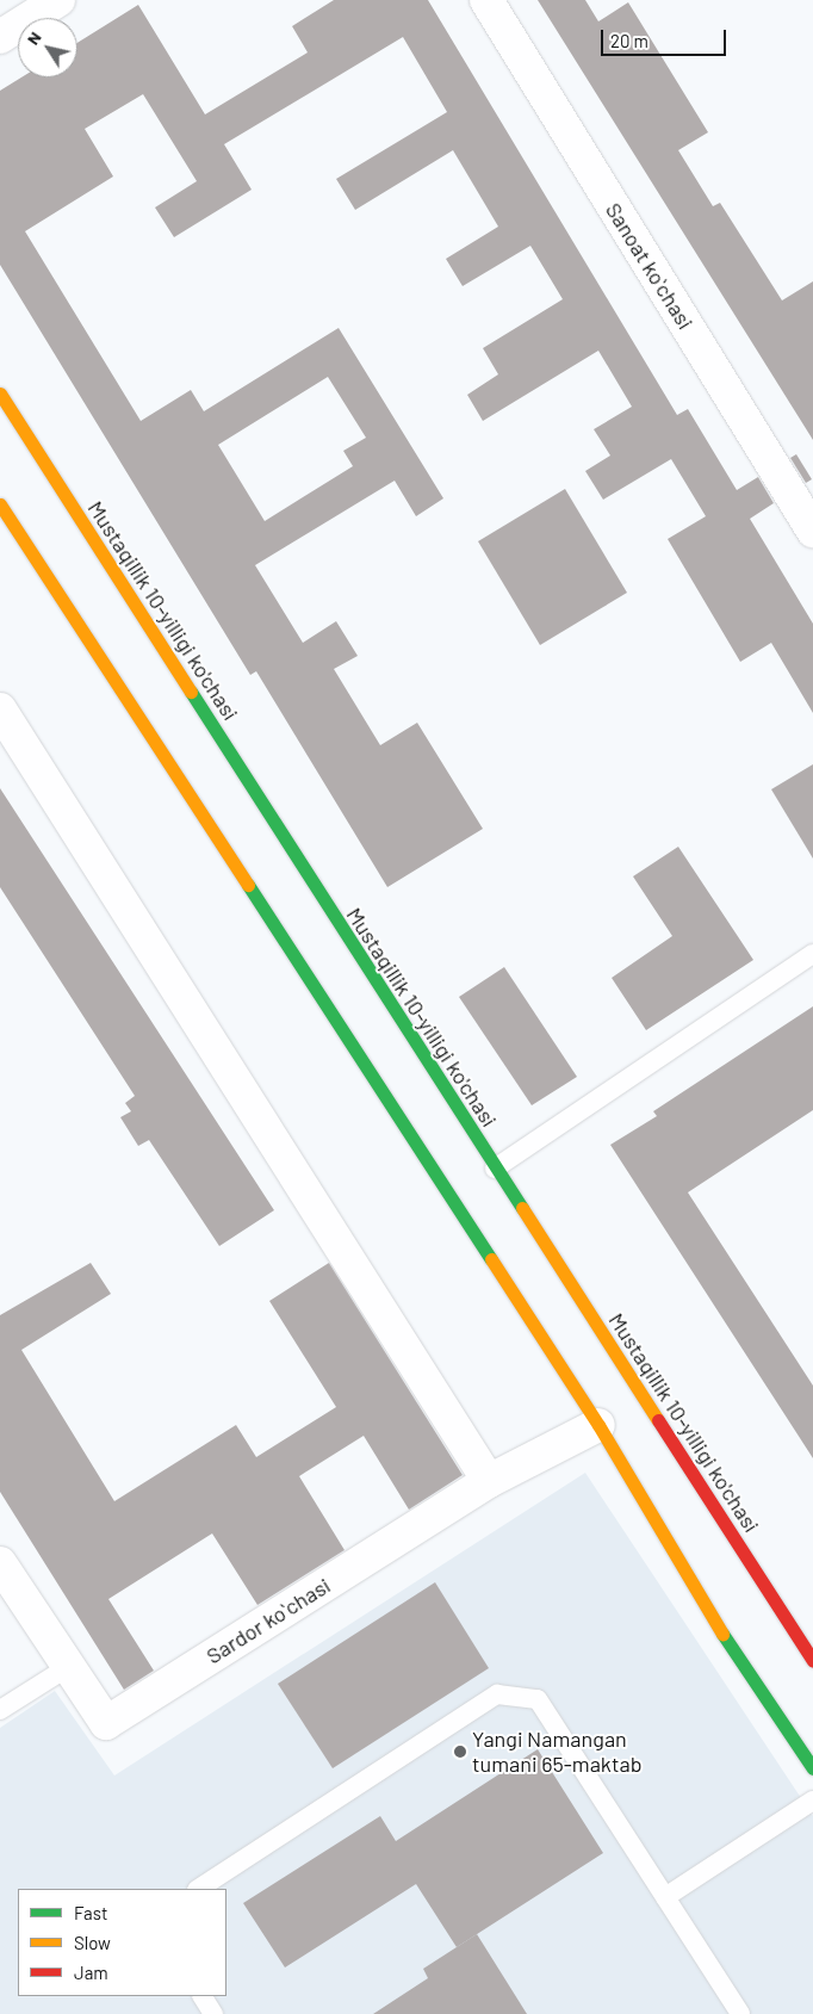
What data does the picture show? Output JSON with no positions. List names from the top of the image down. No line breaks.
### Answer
{"streets":{"main road":["Mustaqillik 10-yilligi ko'chasi"],"street":["Sanoat koʻchasi","Sardor koʻchasi"]},"places":["Yangi Namangan tumani 65-maktab"],"legend":["Fast","Slow","Jam"],"scale_bar":"20 m","north":"top left"}
